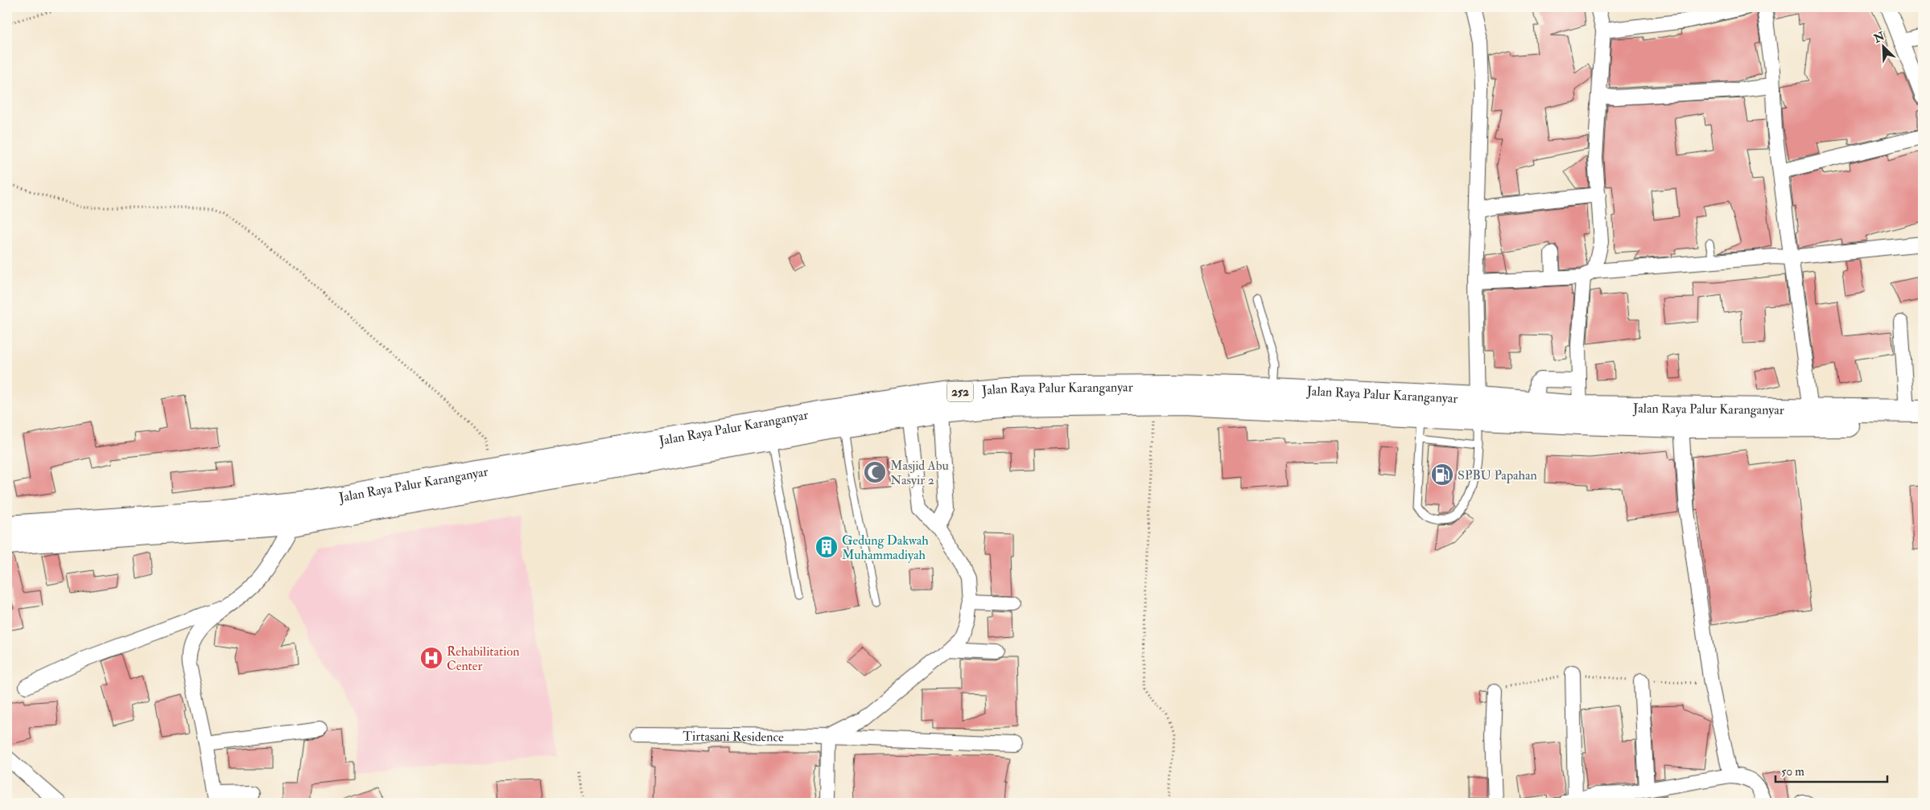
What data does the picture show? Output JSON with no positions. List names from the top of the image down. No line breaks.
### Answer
{"streets":{"main road":["Jalan Raya Palur Karanganyar","252"],"street":["Tirtasani Residence"]},"crossings":[["Jalan Raya Palur Karanganyar","Tirtasani Residence"]],"places":{"mosque":["Masjid Abu Nasyir 2"],"fuel station":["SPBU Papahan"],"building":["Gedung Dakwah Muhammadiyah"],"hospital":["Rehabilitation Center"]},"scale_bar":"50 m","north":"top left"}
